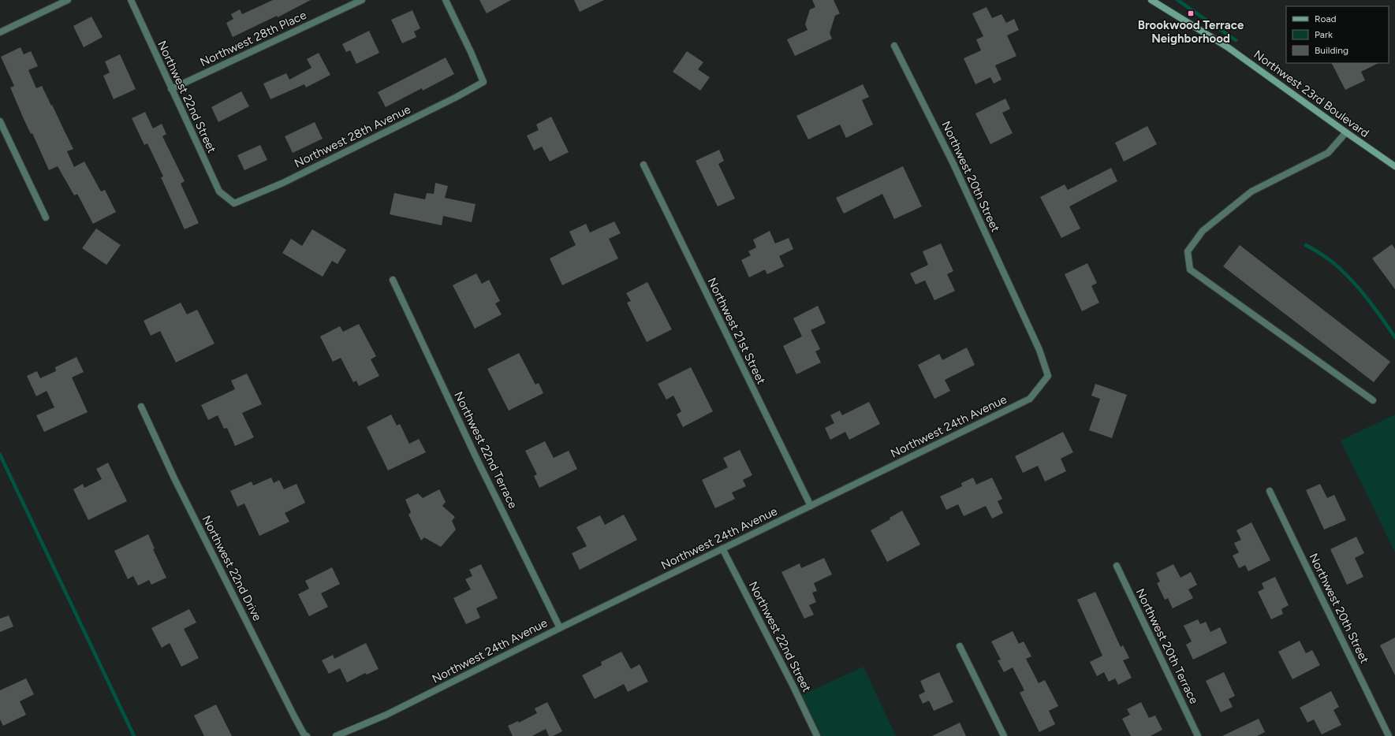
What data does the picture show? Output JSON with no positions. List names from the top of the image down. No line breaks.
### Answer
{"streets":{"street":["Northwest 28th Place","Northwest 23rd Boulevard","Northwest 22nd Street","Northwest 28th Avenue","Northwest 20th Street","Northwest 21st Street","Northwest 24th Avenue","Northwest 22nd Terrace","Northwest 22nd Drive","Northwest 20th Terrace"]},"crossings":[["Northwest 28th Place","Northwest 22nd Street"],["Northwest 22nd Street","Northwest 28th Avenue"],["Northwest 22nd Street","Northwest 24th Avenue"],["Northwest 20th Street","Northwest 24th Avenue"],["Northwest 21st Street","Northwest 24th Avenue"],["Northwest 24th Avenue","Northwest 22nd Terrace"]],"places":{"transit":["Brookwood Terrace Neighborhood"]},"legend":["Road","Park","Building"]}
